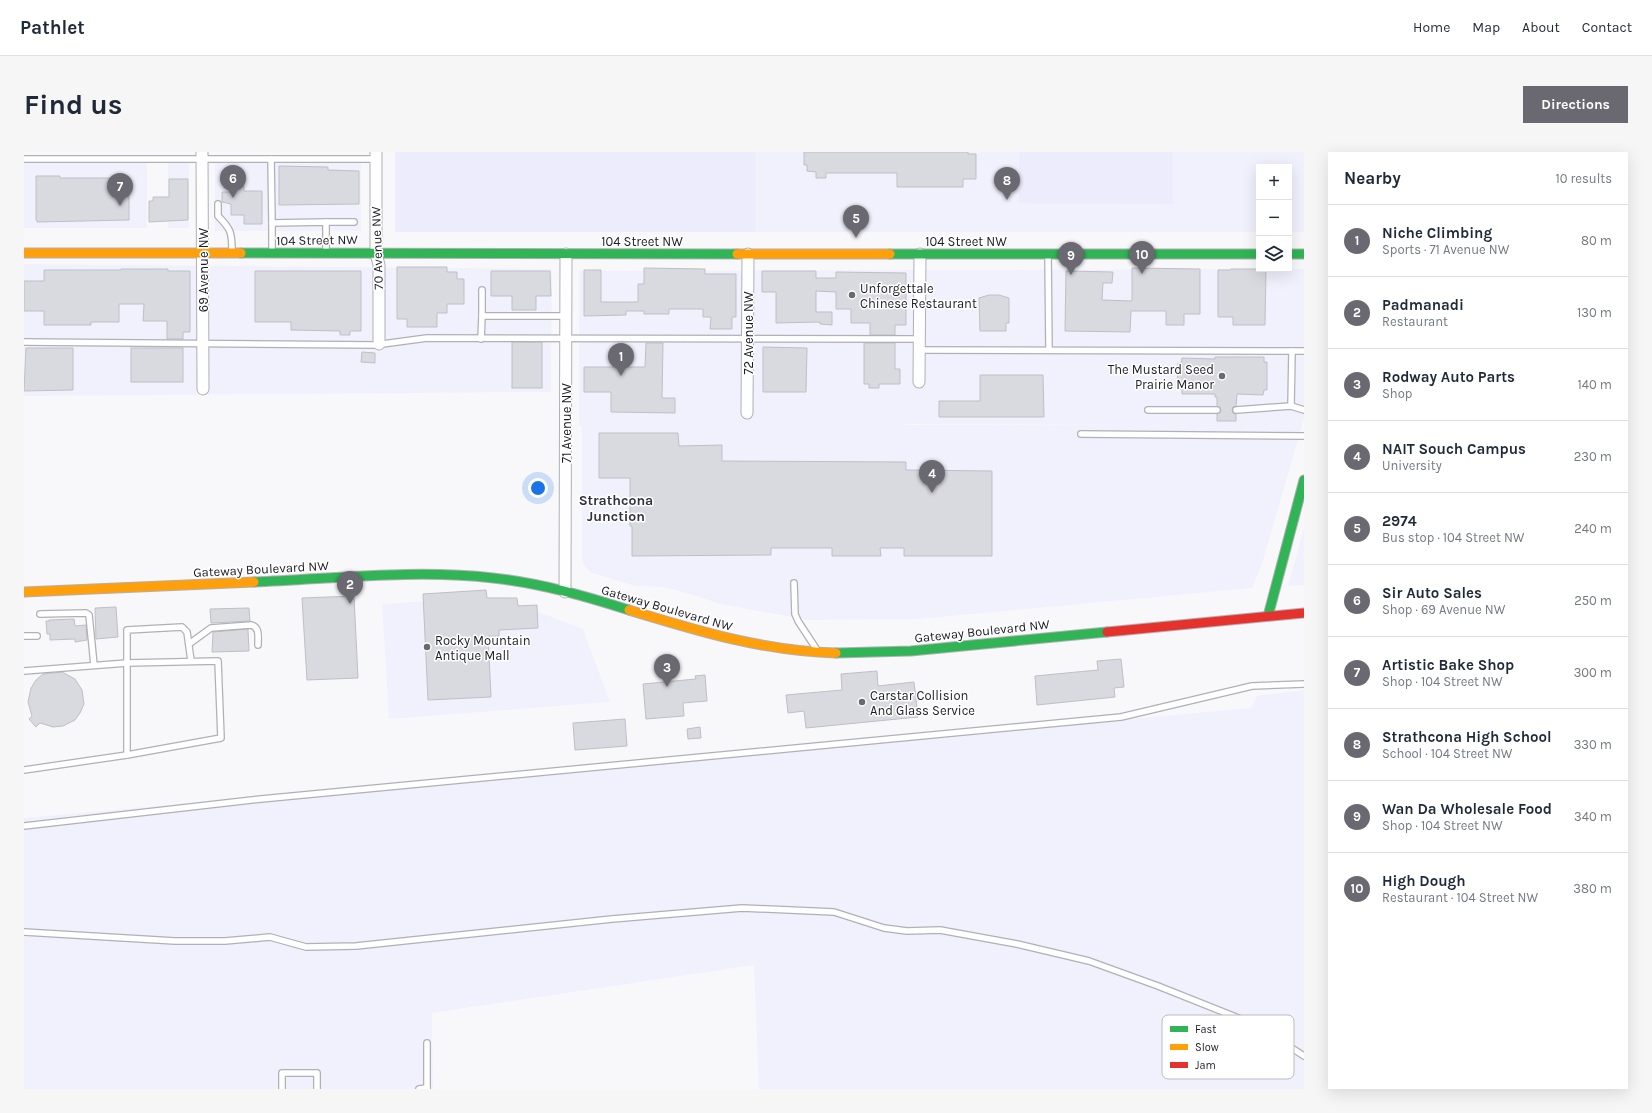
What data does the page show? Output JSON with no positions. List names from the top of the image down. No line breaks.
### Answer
{"streets":{"main road":["104 Street NW","Gateway Boulevard NW"],"street":["70 Avenue NW","69 Avenue NW","72 Avenue NW","71 Avenue NW"]},"crossings":[["104 Street NW","70 Avenue NW"],["104 Street NW","69 Avenue NW"],["104 Street NW","72 Avenue NW"],["104 Street NW","71 Avenue NW"],["71 Avenue NW","Gateway Boulevard NW"]],"districts":["Strathcona Junction"],"places":["Unforgettale Chinese Restaurant","The Mustard Seed Prairie Manor","Rocky Mountain Antique Mall","Carstar Collision And Glass Service"],"legend":["Fast","Slow","Jam"],"page":{"header":"Pathlet","nav":["Home","Map","About","Contact"],"buttons":"Directions","title":"Find us","heading":["Nearby","10 results"],"map_buttons":["+","−"],"pins":["6","8","7","5","10","9","1","4","2","3"],"list":[{"mark":"1","name":"Niche Climbing","note":"Sports · 71 Avenue NW","value":"80 m"},{"mark":"2","name":"Padmanadi","note":"Restaurant","value":"130 m"},{"mark":"3","name":"Rodway Auto Parts","note":"Shop","value":"140 m"},{"mark":"4","name":"NAIT Souch Campus","note":"University","value":"230 m"},{"mark":"5","name":"2974","note":"Bus stop · 104 Street NW","value":"240 m"},{"mark":"6","name":"Sir Auto Sales","note":"Shop · 69 Avenue NW","value":"250 m"},{"mark":"7","name":"Artistic Bake Shop","note":"Shop · 104 Street NW","value":"300 m"},{"mark":"8","name":"Strathcona High School","note":"School · 104 Street NW","value":"330 m"},{"mark":"9","name":"Wan Da Wholesale Food","note":"Shop · 104 Street NW","value":"340 m"},{"mark":"10","name":"High Dough","note":"Restaurant · 104 Street NW","value":"380 m"}]}}
